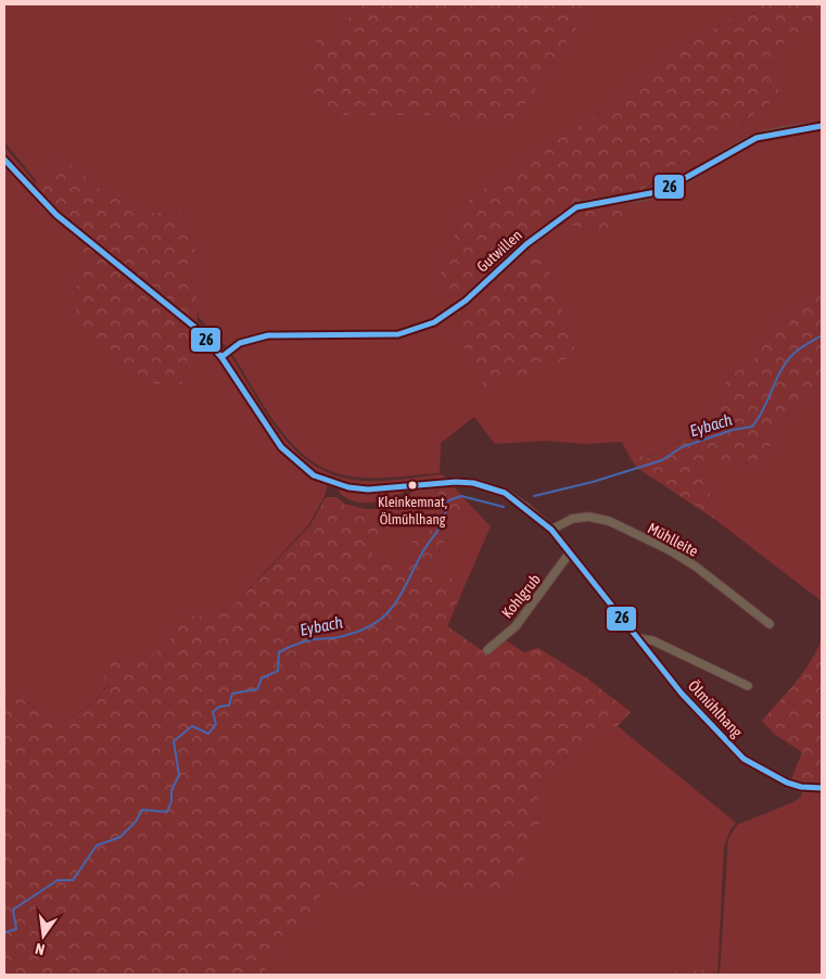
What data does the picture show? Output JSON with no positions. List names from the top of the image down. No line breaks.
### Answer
{"streets":{"street":["Gutwillen","Mühlleite","Kohlgrub","Ölmühlhang"]},"crossings":[["Gutwillen","Ölmühlhang"],["Mühlleite","Ölmühlhang"],["Kohlgrub","Ölmühlhang"]],"water":["Eybach"],"places":["Kleinkemnat, Ölmühlhang"],"lines":["transit line 26"],"north":"bottom"}
